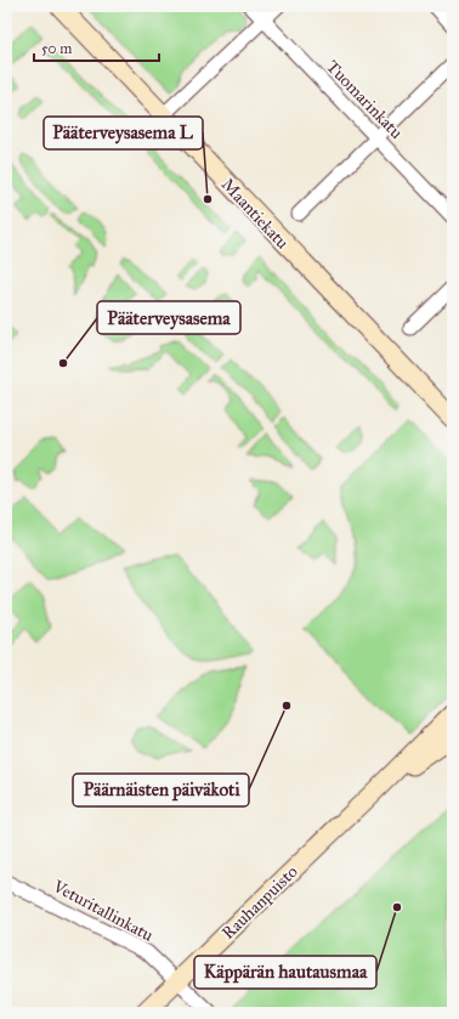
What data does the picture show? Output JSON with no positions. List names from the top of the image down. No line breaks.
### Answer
{"streets":{"main road":["Maantiekatu","Rauhanpuisto"],"street":["Tuomarinkatu","Veturitallinkatu"]},"crossings":[["Rauhanpuisto","Veturitallinkatu"]],"places":["Pääterveysasema L","Pääterveysasema","Päärnäisten päiväkoti","Käppärän hautausmaa"],"scale_bar":"50 m"}
